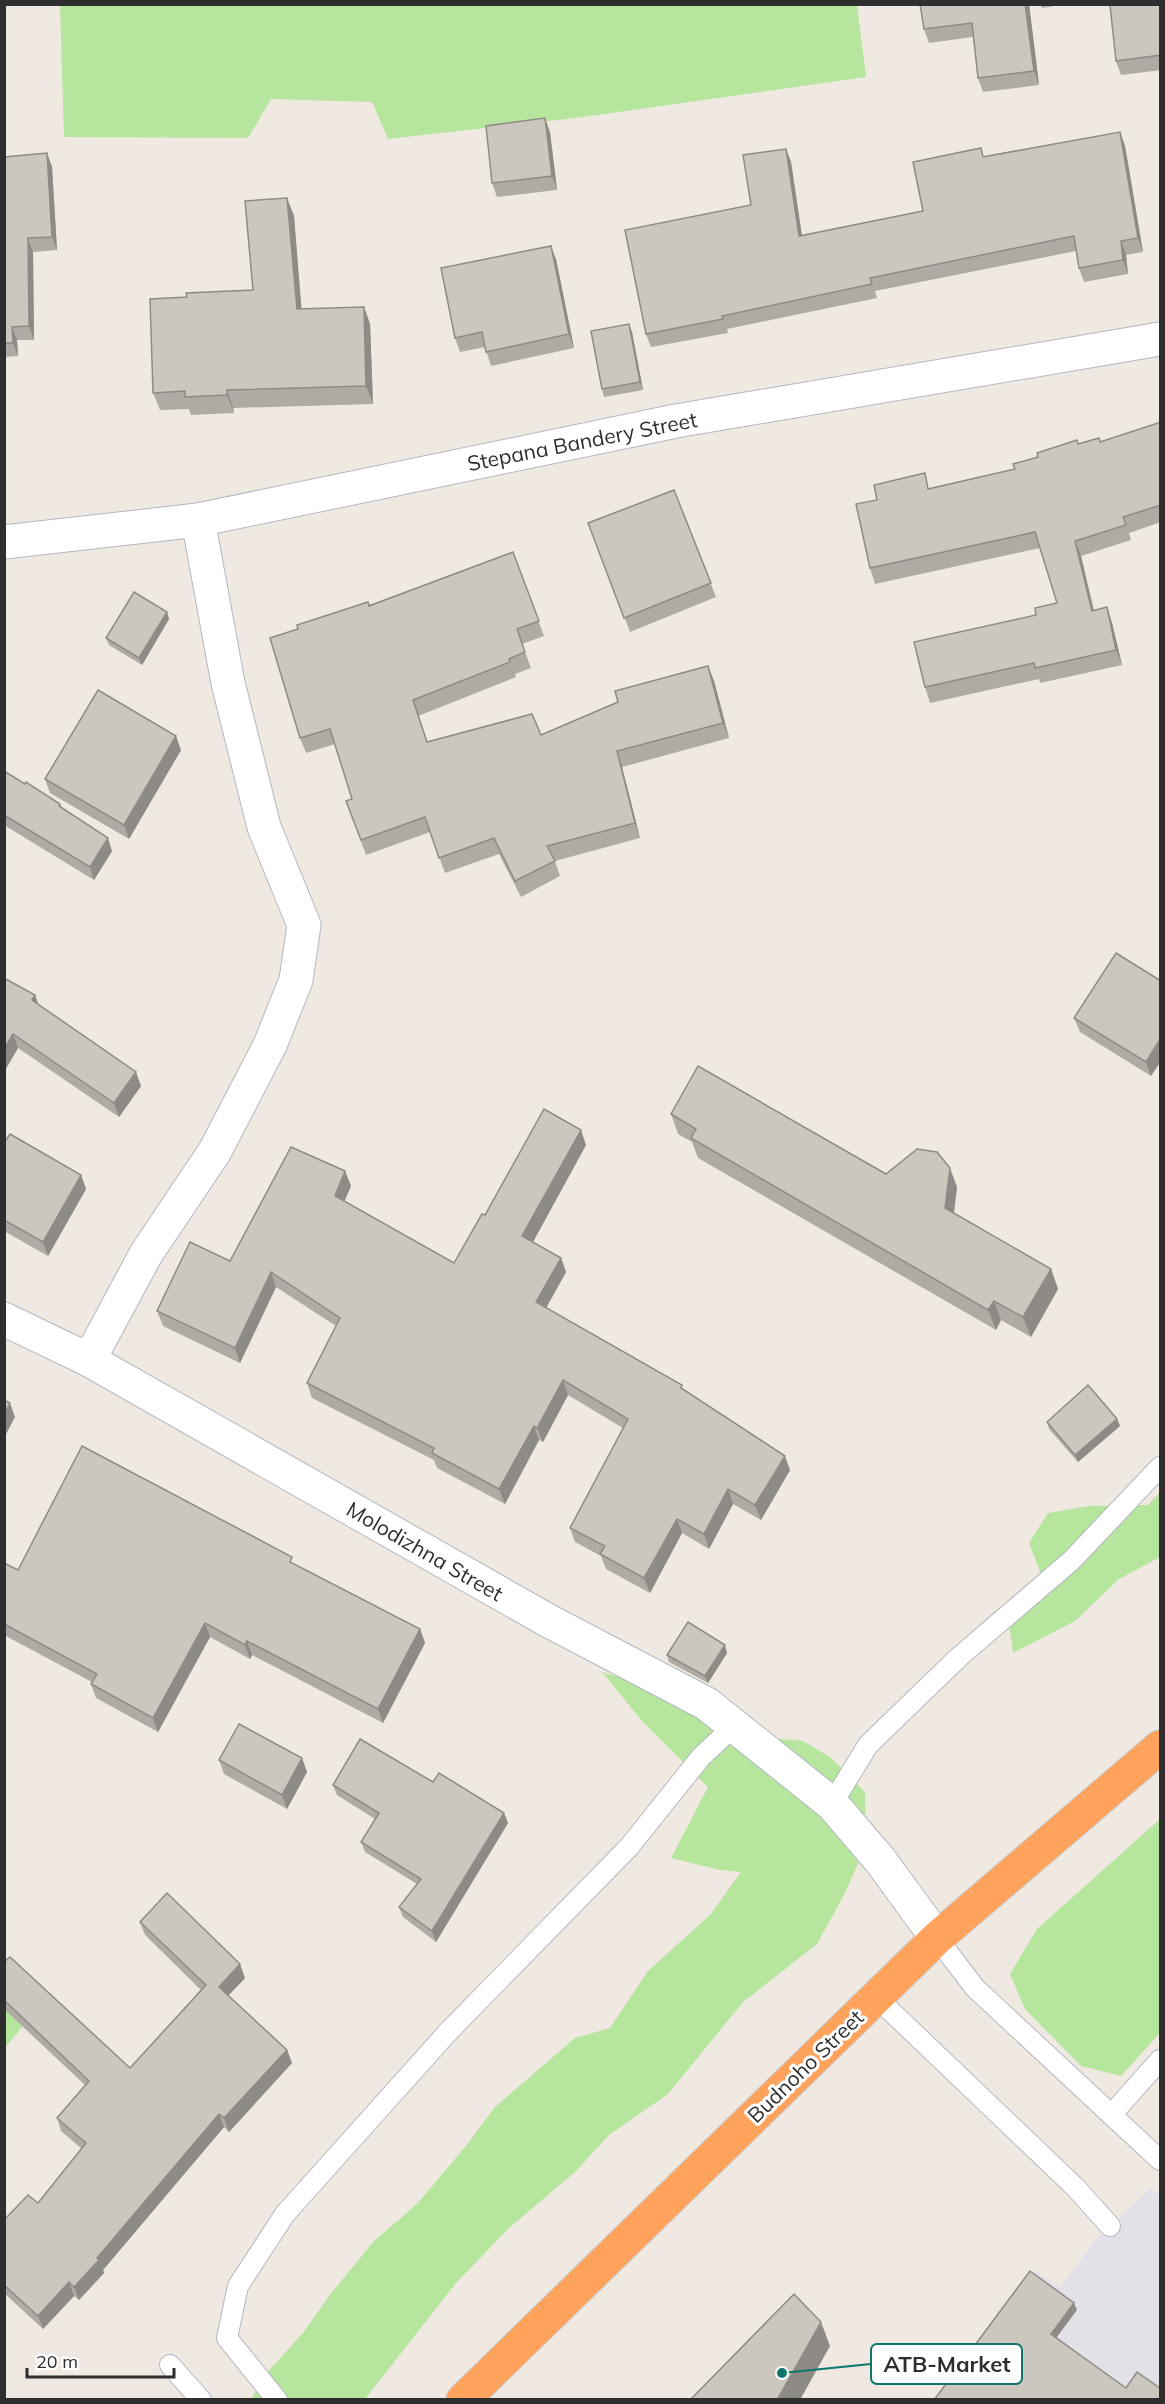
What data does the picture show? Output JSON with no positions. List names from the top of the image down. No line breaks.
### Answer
{"streets":{"highway":["Budnoho Street"],"street":["Stepana Bandery Street","Molodizhna Street"]},"crossings":[["Molodizhna Street","Budnoho Street"]],"places":["ATB-Market"],"scale_bar":"20 m"}
